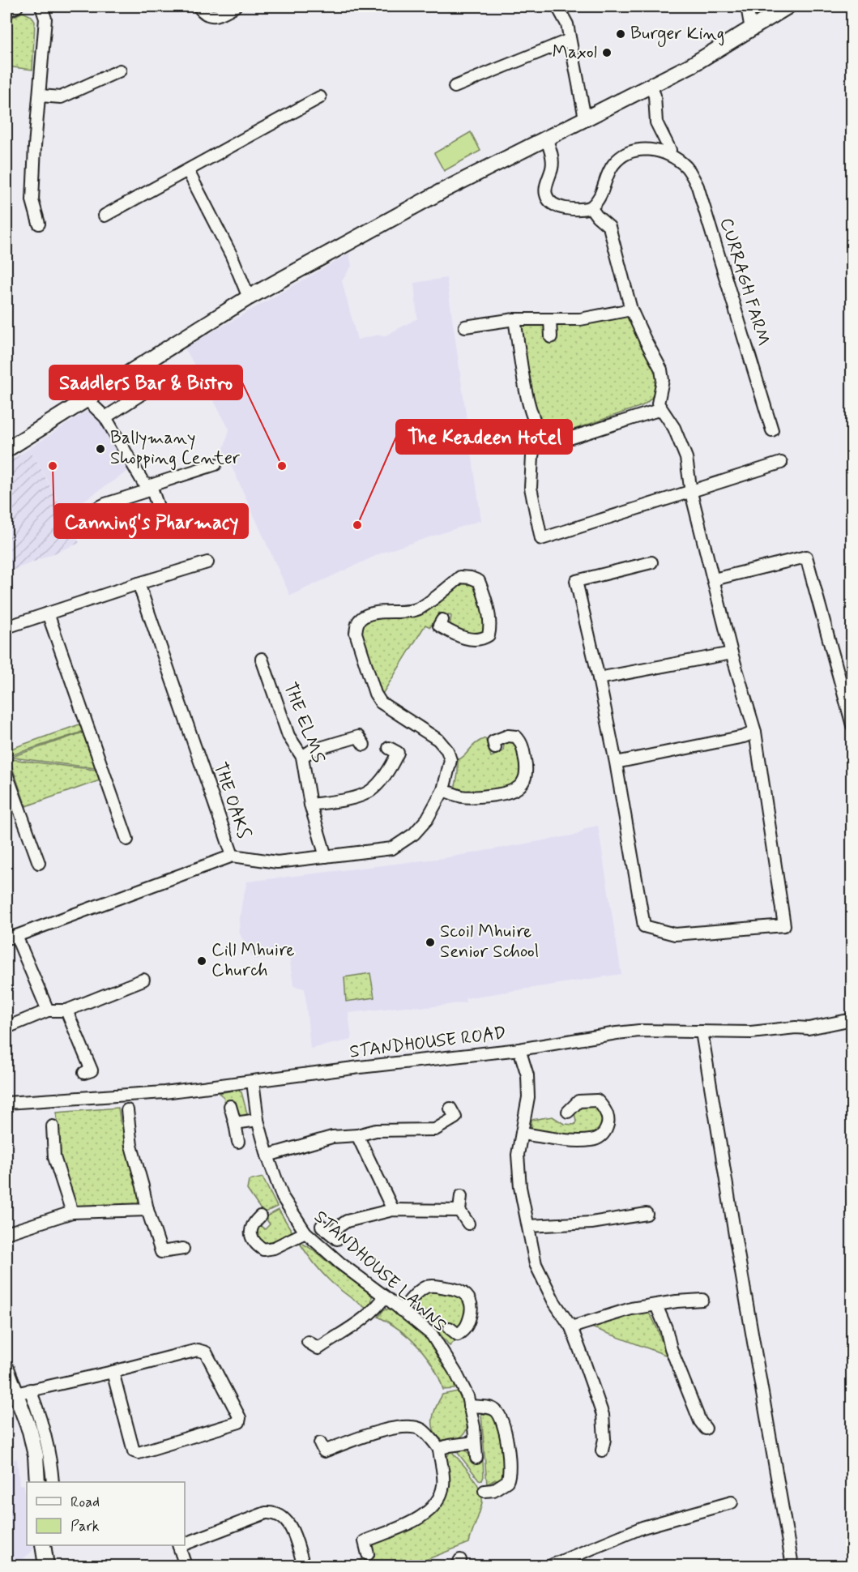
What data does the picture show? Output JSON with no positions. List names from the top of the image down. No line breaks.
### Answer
{"streets":{"street":["CURRAGH FARM","THE ELMS","THE OAKS","STANDHOUSE ROAD","STANDHOUSE LAWNS"]},"crossings":[["STANDHOUSE ROAD","STANDHOUSE LAWNS"]],"places":["Burger King","Maxol","Ballymany Shopping Center","Canning's Pharmacy","Saddlers Bar & Bistro","The Keadeen Hotel","Scoil Mhuire Senior School","Cill Mhuire Church"],"legend":["Road","Park"]}
